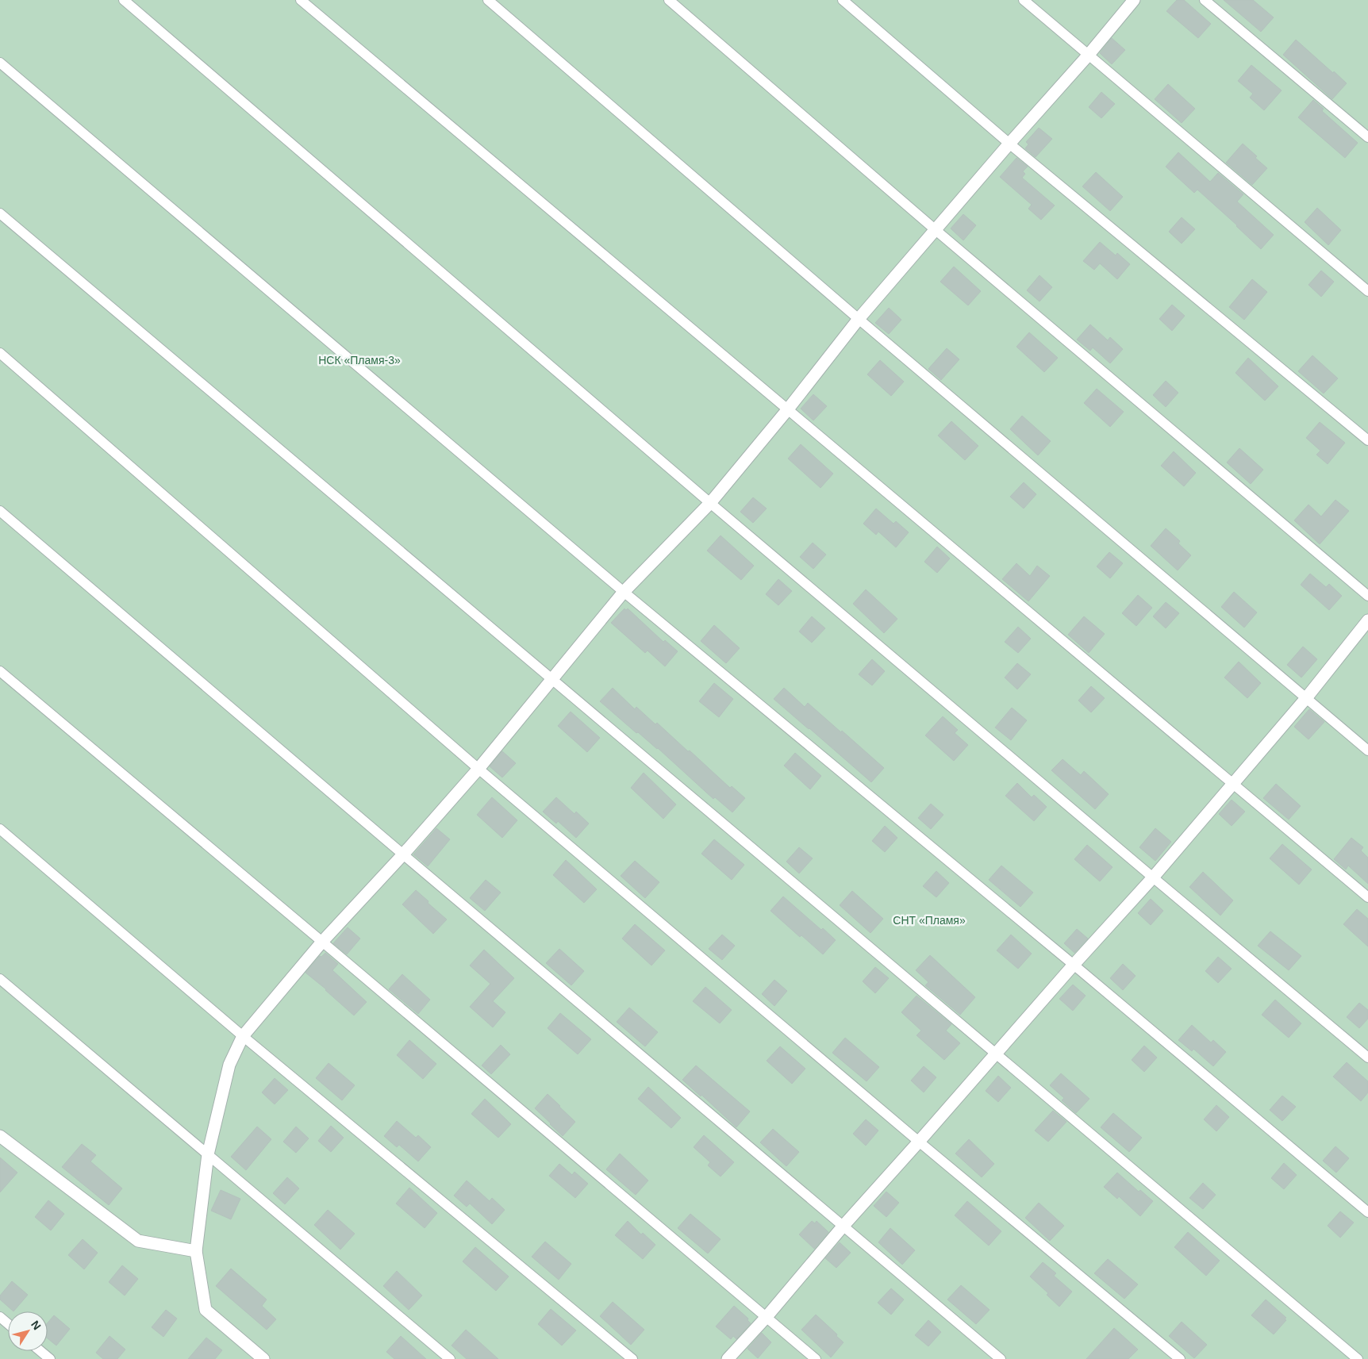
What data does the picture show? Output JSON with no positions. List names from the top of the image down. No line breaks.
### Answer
{"parks":["НСК «Пламя-3»","СНТ «Пламя»"],"north":"top right"}
